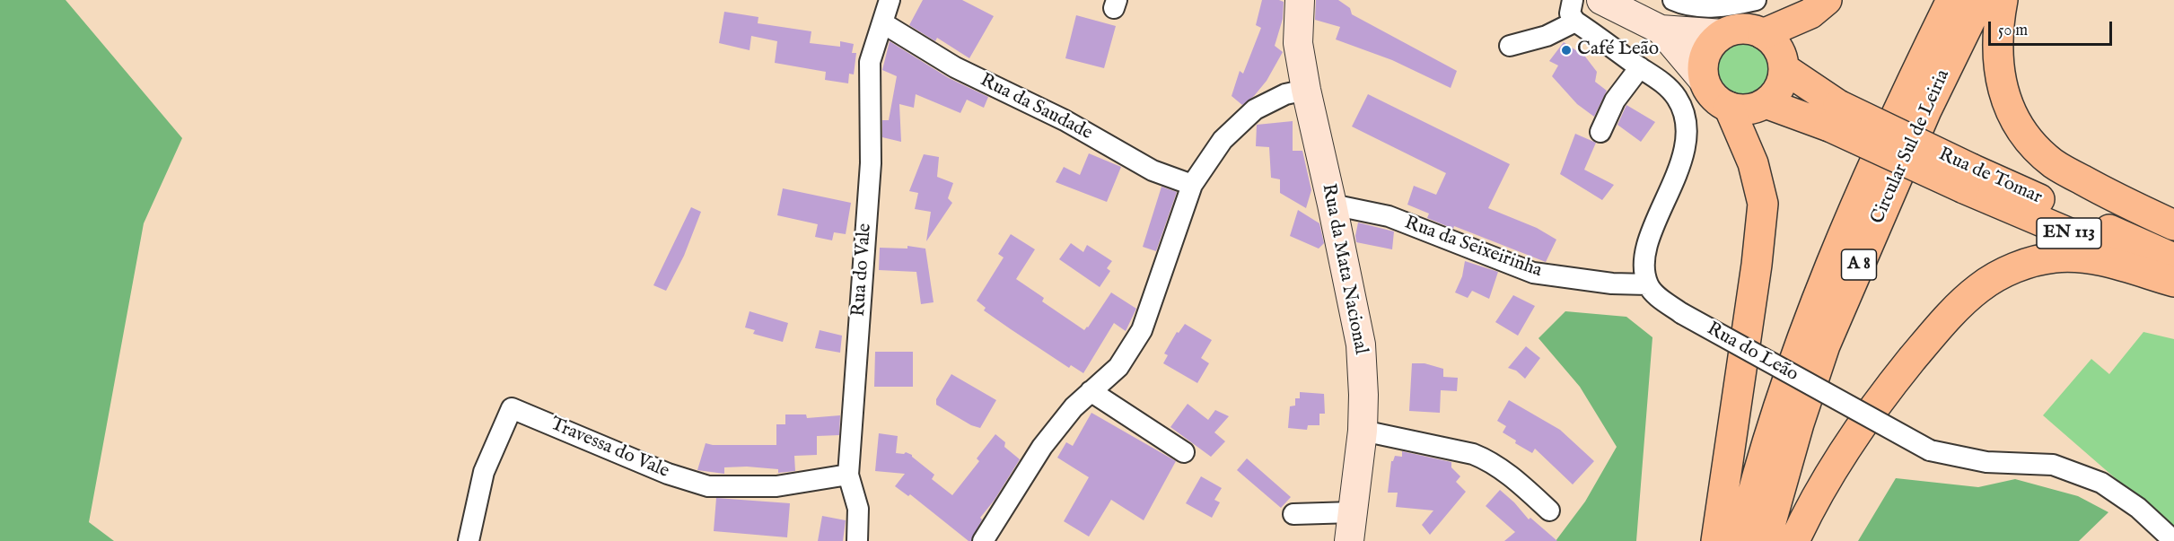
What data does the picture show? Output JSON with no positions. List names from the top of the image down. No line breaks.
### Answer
{"streets":{"main road":["Circular Sul de Leiria","Rua de Tomar","EN 113","A 8"],"street":["Rua da Saudade","Rua da Seixeirinha","Rua da Mata Nacional","Rua do Vale","Rua do Leão","Travessa do Vale"]},"crossings":[["Rua da Saudade","Rua do Vale"],["Rua da Seixeirinha","Rua da Mata Nacional"],["Rua da Seixeirinha","Rua do Leão"],["Rua do Vale","Travessa do Vale"]],"places":["Café Leão"],"scale_bar":"50 m"}
